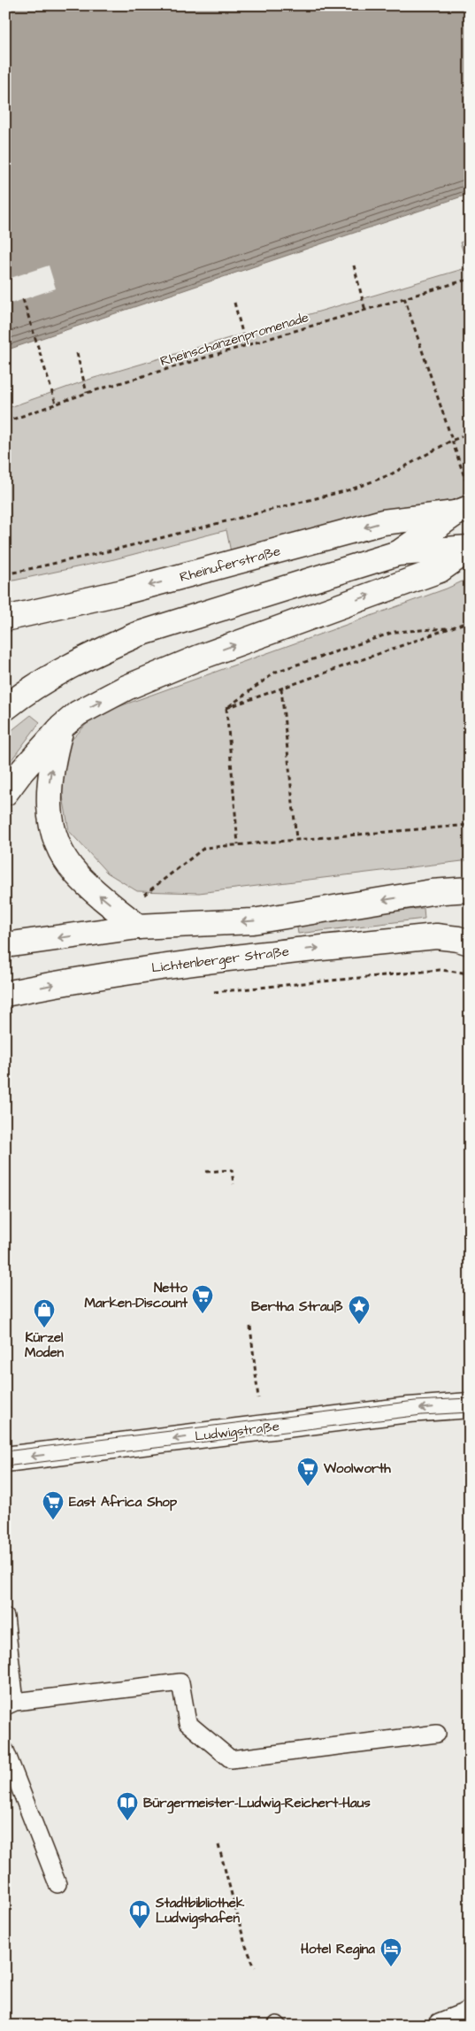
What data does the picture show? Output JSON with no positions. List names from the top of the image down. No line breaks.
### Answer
{"streets":{"street":["Rheinuferstraße","Lichtenberger Straße","Ludwigstraße"],"path":["Rheinschanzenpromenade"]},"one_way":["Ludwigstraße"],"places":{"supermarket":["Netto Marken-Discount","Woolworth","East Africa Shop"],"place":["Bertha Strauß"],"shop":["Kürzel Moden"],"library":["Bürgermeister-Ludwig-Reichert-Haus","Stadtbibliothek Ludwigshafen"],"hotel":["Hotel Regina"]}}
